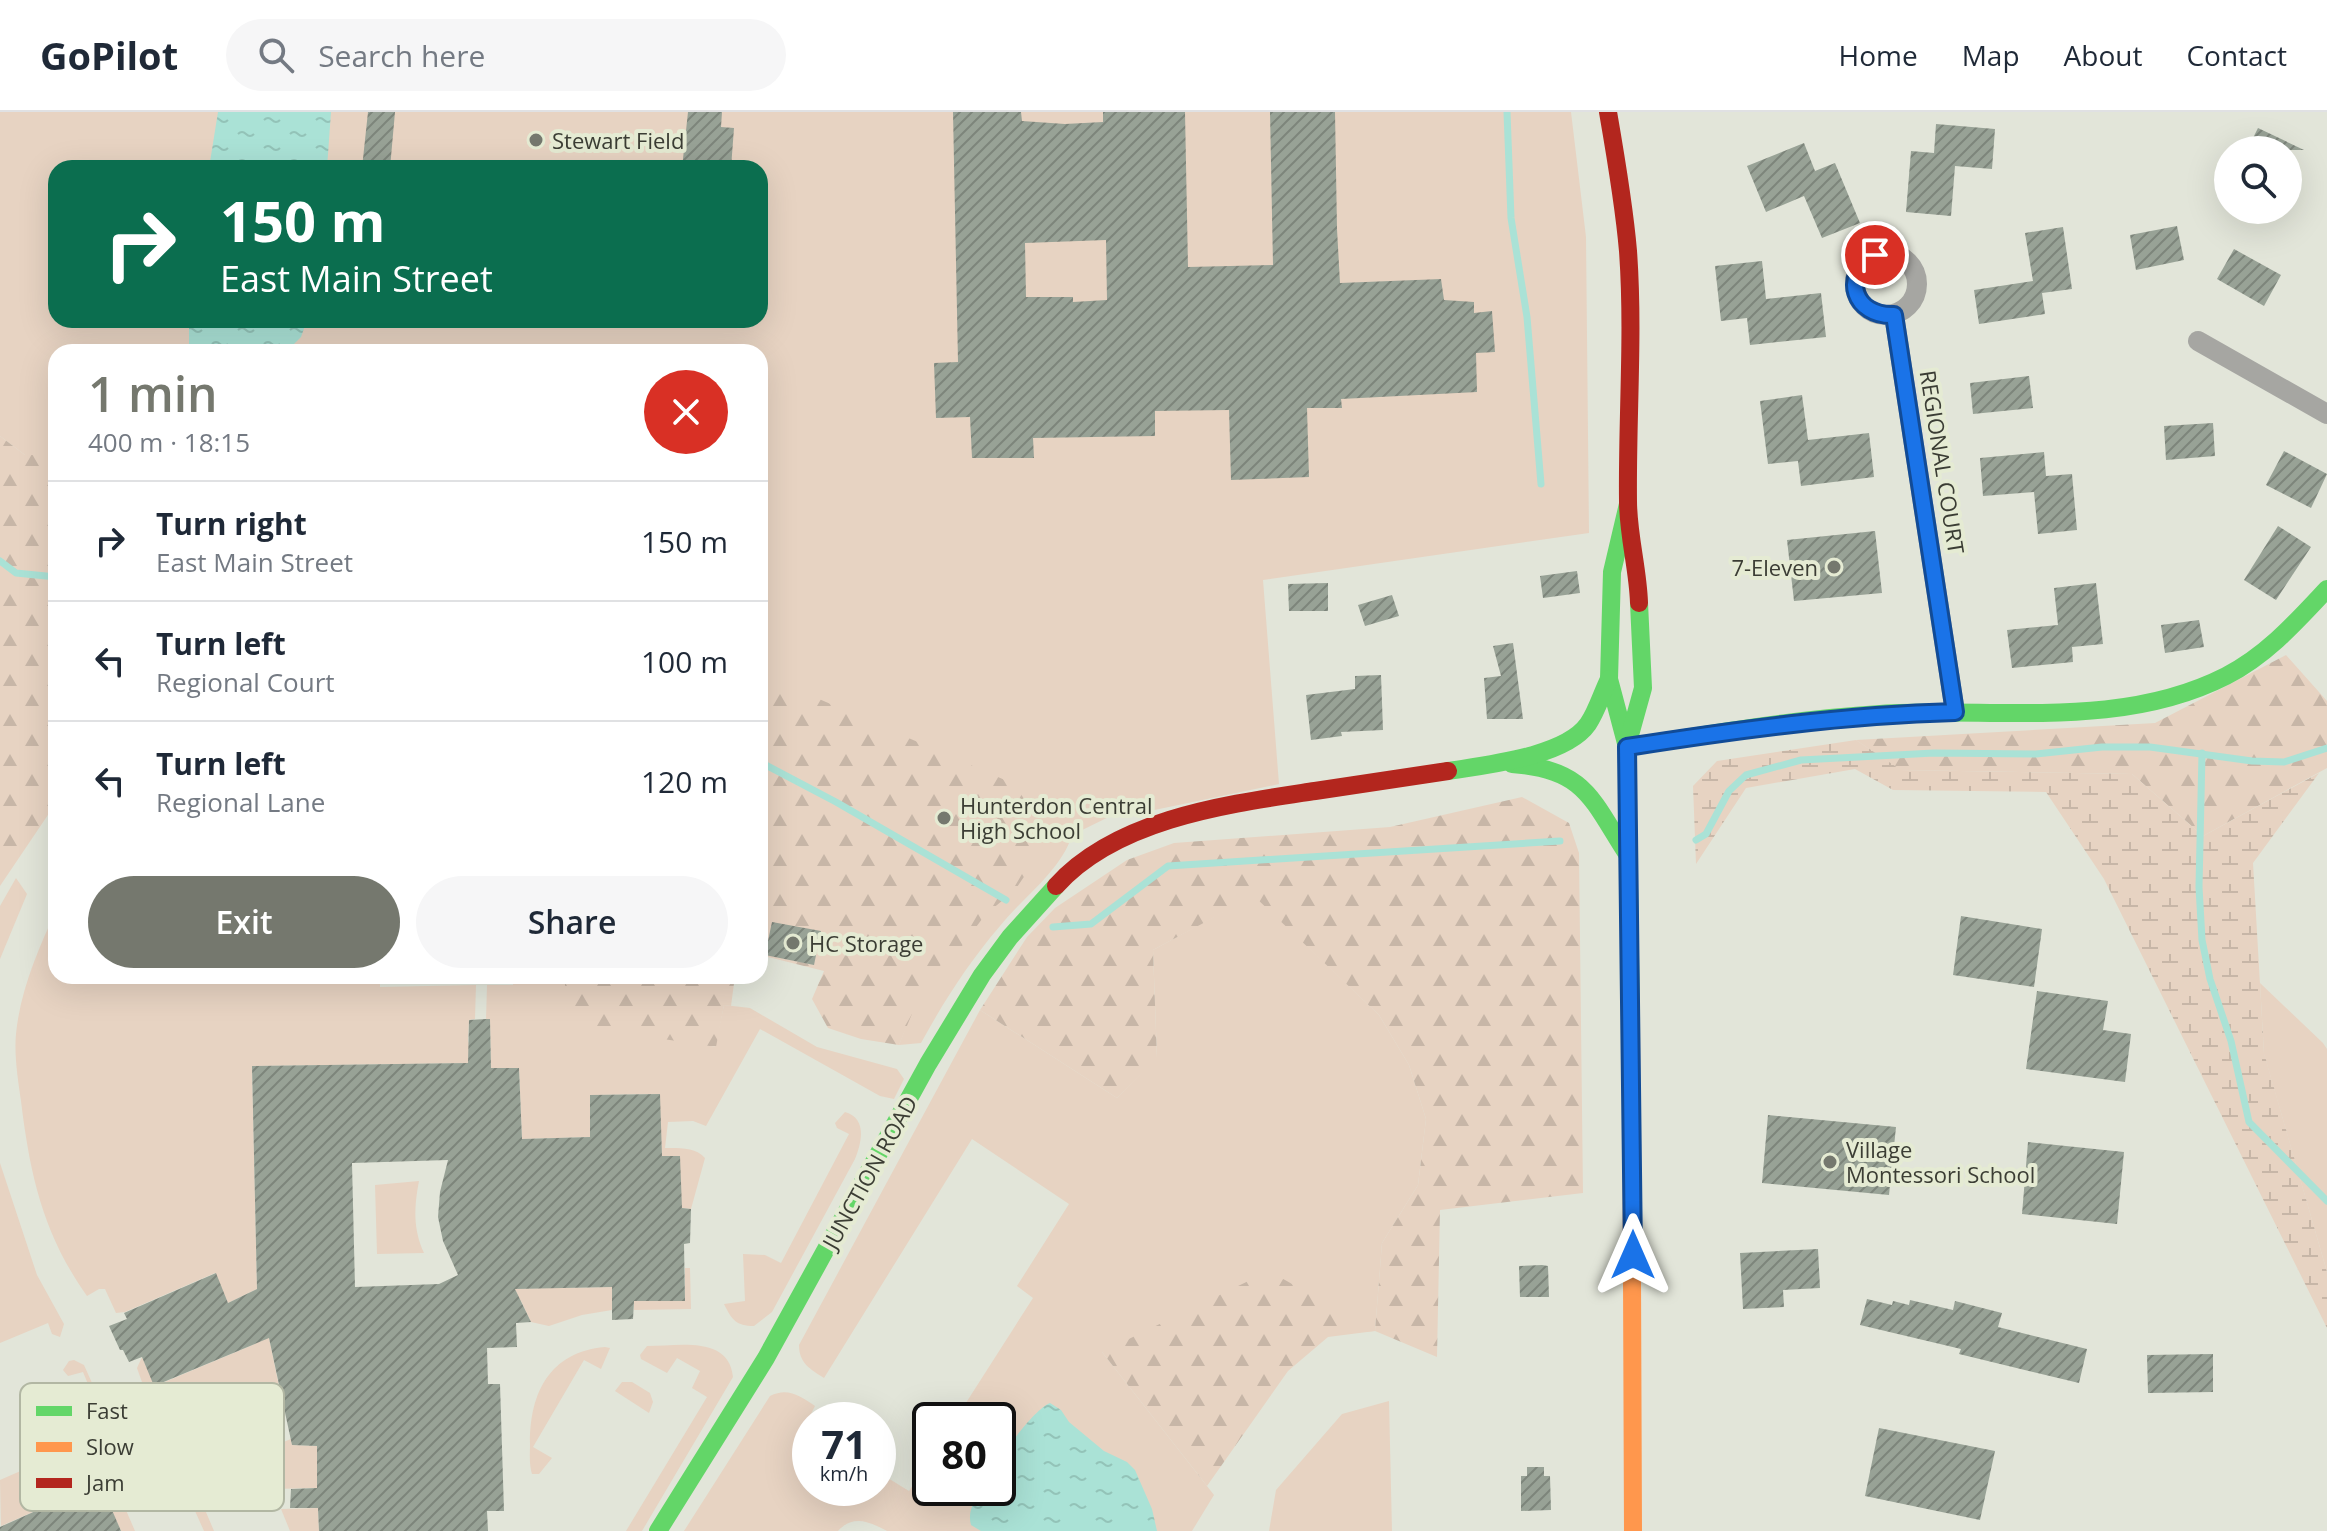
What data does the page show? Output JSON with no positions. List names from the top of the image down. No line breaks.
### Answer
{"streets":{"main road":["JUNCTION ROAD"],"street":["REGIONAL COURT"]},"places":["Stewart Field","7-Eleven","Hunterdon Central High School","HC Storage","Village Montessori School"],"legend":["Fast","Slow","Jam"],"page":{"header":"GoPilot","search":"Search here","nav":["Home","Map","About","Contact"],"turn":["150 m","East Main Street"],"heading":["1 min","400 m · 18:15"],"list":[{"name":"Turn right","note":"East Main Street","value":"150 m"},{"name":"Turn left","note":"Regional Court","value":"100 m"},{"name":"Turn left","note":"Regional Lane","value":"120 m"}],"buttons":["Exit","Share"],"speed":"71 km/h","limit":"80"}}
